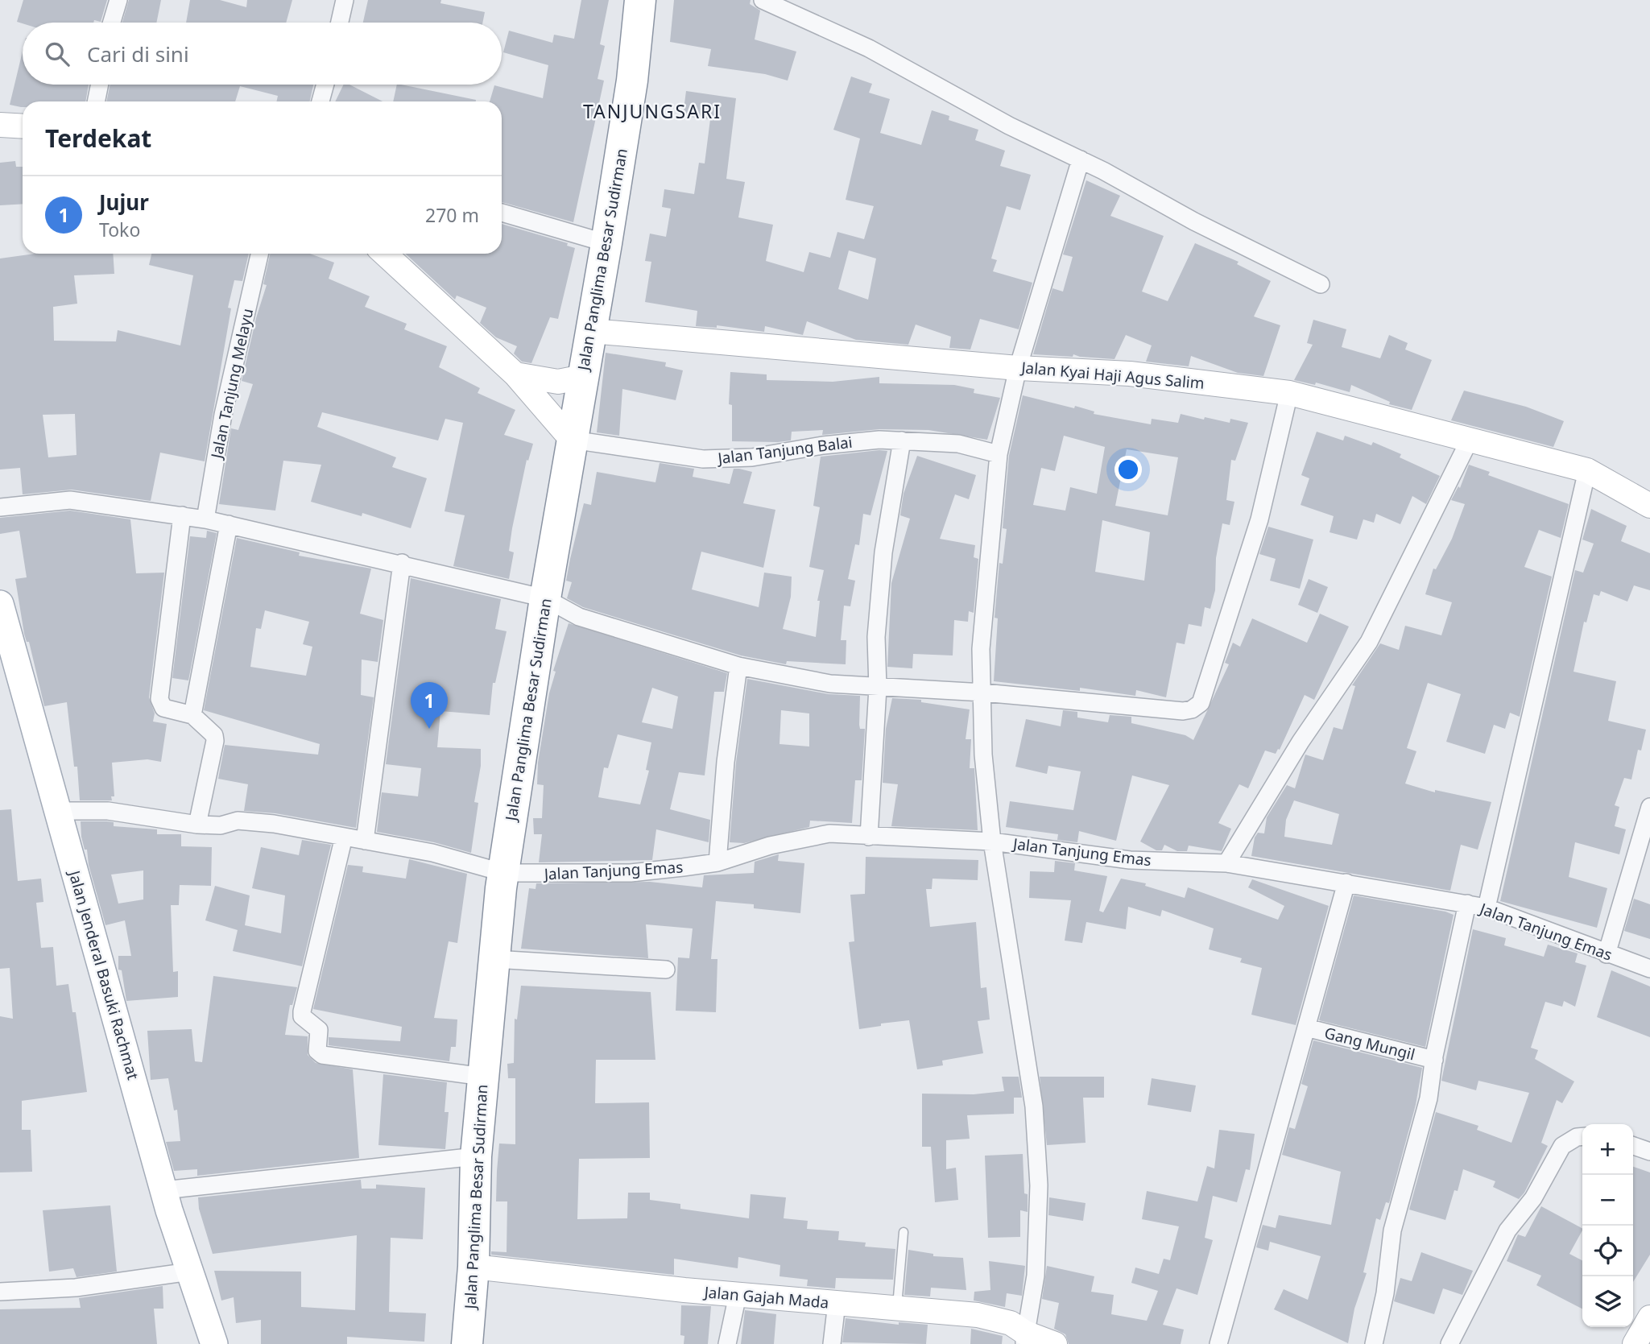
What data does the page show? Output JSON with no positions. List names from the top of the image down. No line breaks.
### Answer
{"streets":{"highway":["Jalan Panglima Besar Sudirman"],"main road":["Jalan Jenderal Basuki Rachmat"],"street":["Jalan Kyai Haji Agus Salim","Jalan Tanjung Melayu","Jalan Tanjung Balai","Jalan Tanjung Emas","Gang Mungil","Jalan Gajah Mada"]},"crossings":[["Jalan Panglima Besar Sudirman","Jalan Kyai Haji Agus Salim"],["Jalan Panglima Besar Sudirman","Jalan Tanjung Balai"],["Jalan Panglima Besar Sudirman","Jalan Tanjung Emas"],["Jalan Panglima Besar Sudirman","Jalan Gajah Mada"],["Jalan Tanjung Emas","Jalan Jenderal Basuki Rachmat"]],"districts":["TANJUNGSARI"],"page":{"search":"Cari di sini","heading":"Terdekat","list":[{"mark":"1","name":"Jujur","note":"Toko","value":"270 m"}],"pins":"1","map_buttons":["+","−"]}}
